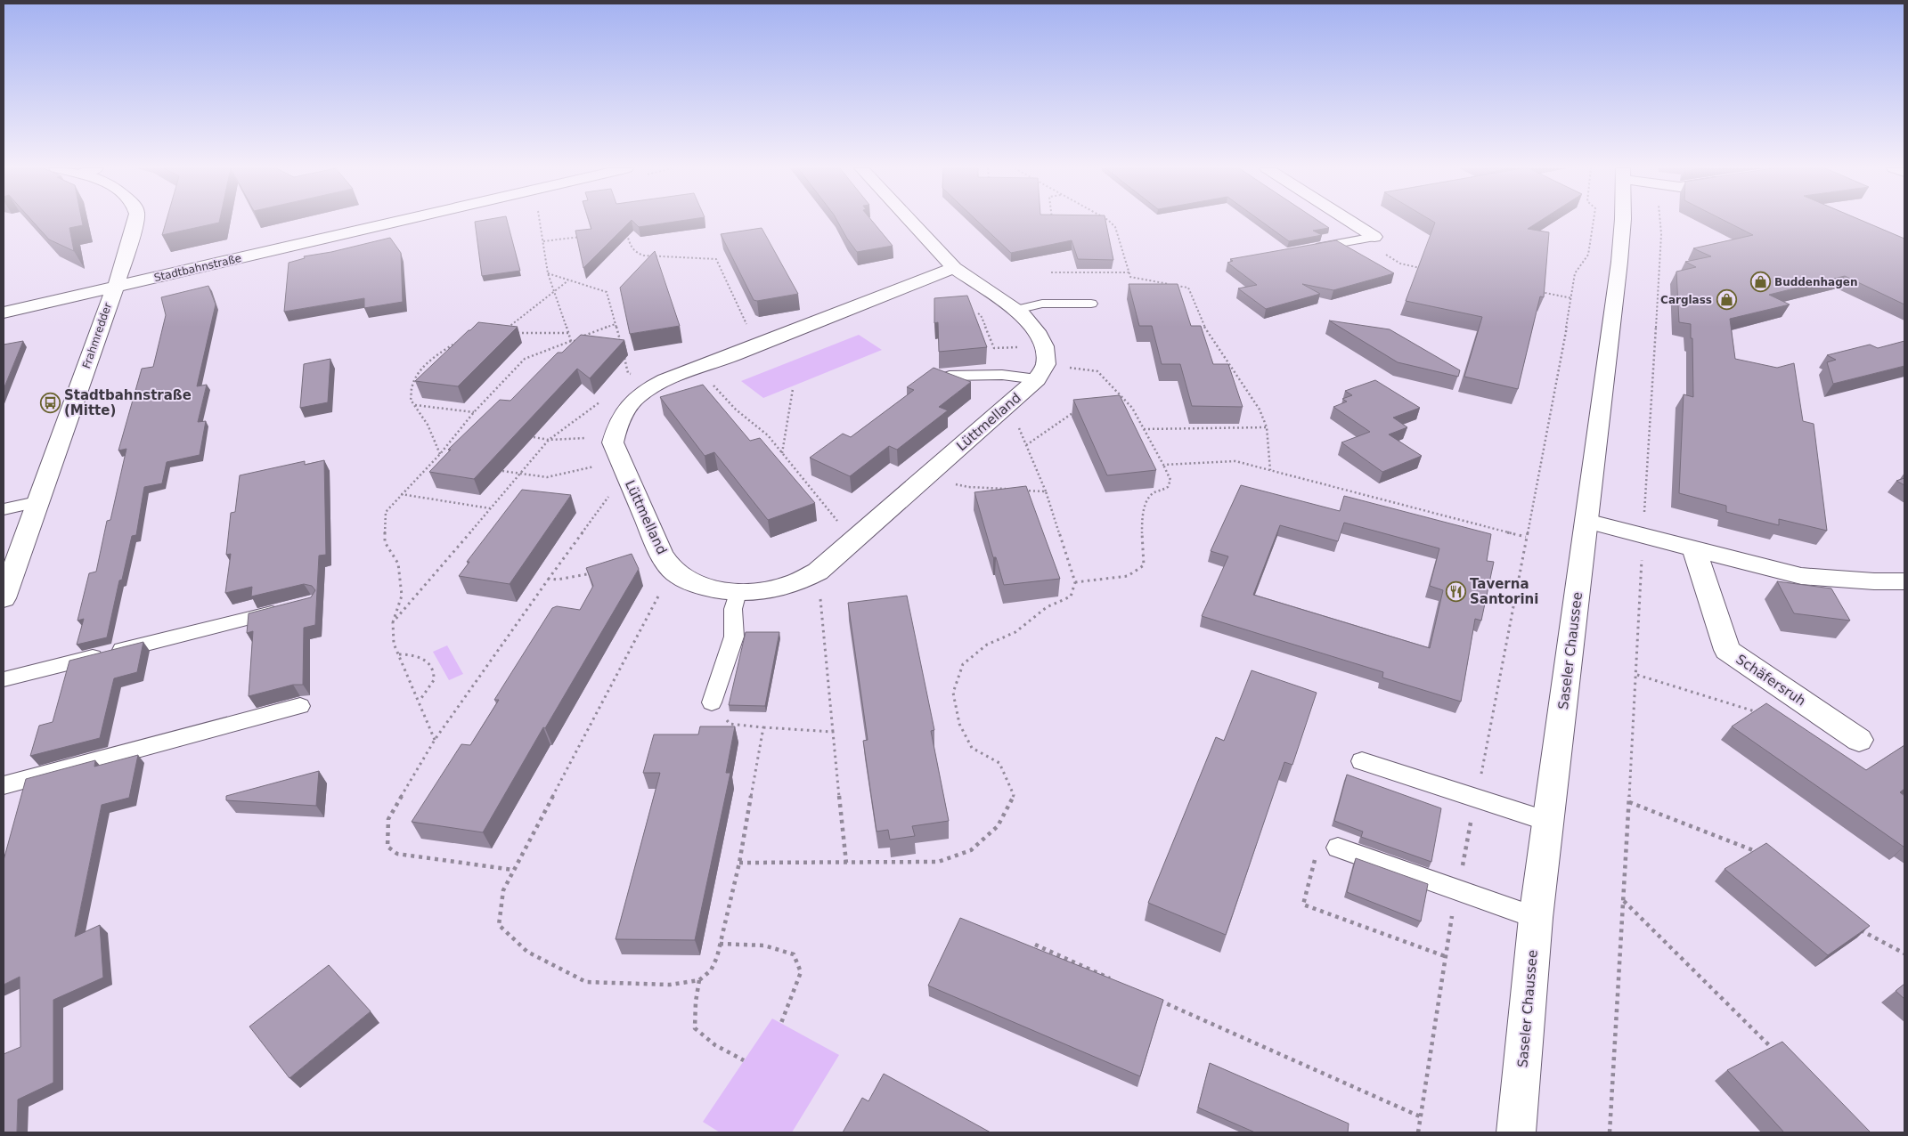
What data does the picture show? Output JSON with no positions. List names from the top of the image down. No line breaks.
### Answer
{"streets":{"street":["Stadtbahnstraße","Frahmredder","Lüttmelland","Saseler Chaussee","Schäfersruh"]},"crossings":[["Stadtbahnstraße","Frahmredder"]],"places":{"shop":["Buddenhagen","Carglass"],"bus stop":["Stadtbahnstraße (Mitte)"],"restaurant":["Taverna Santorini"]}}
